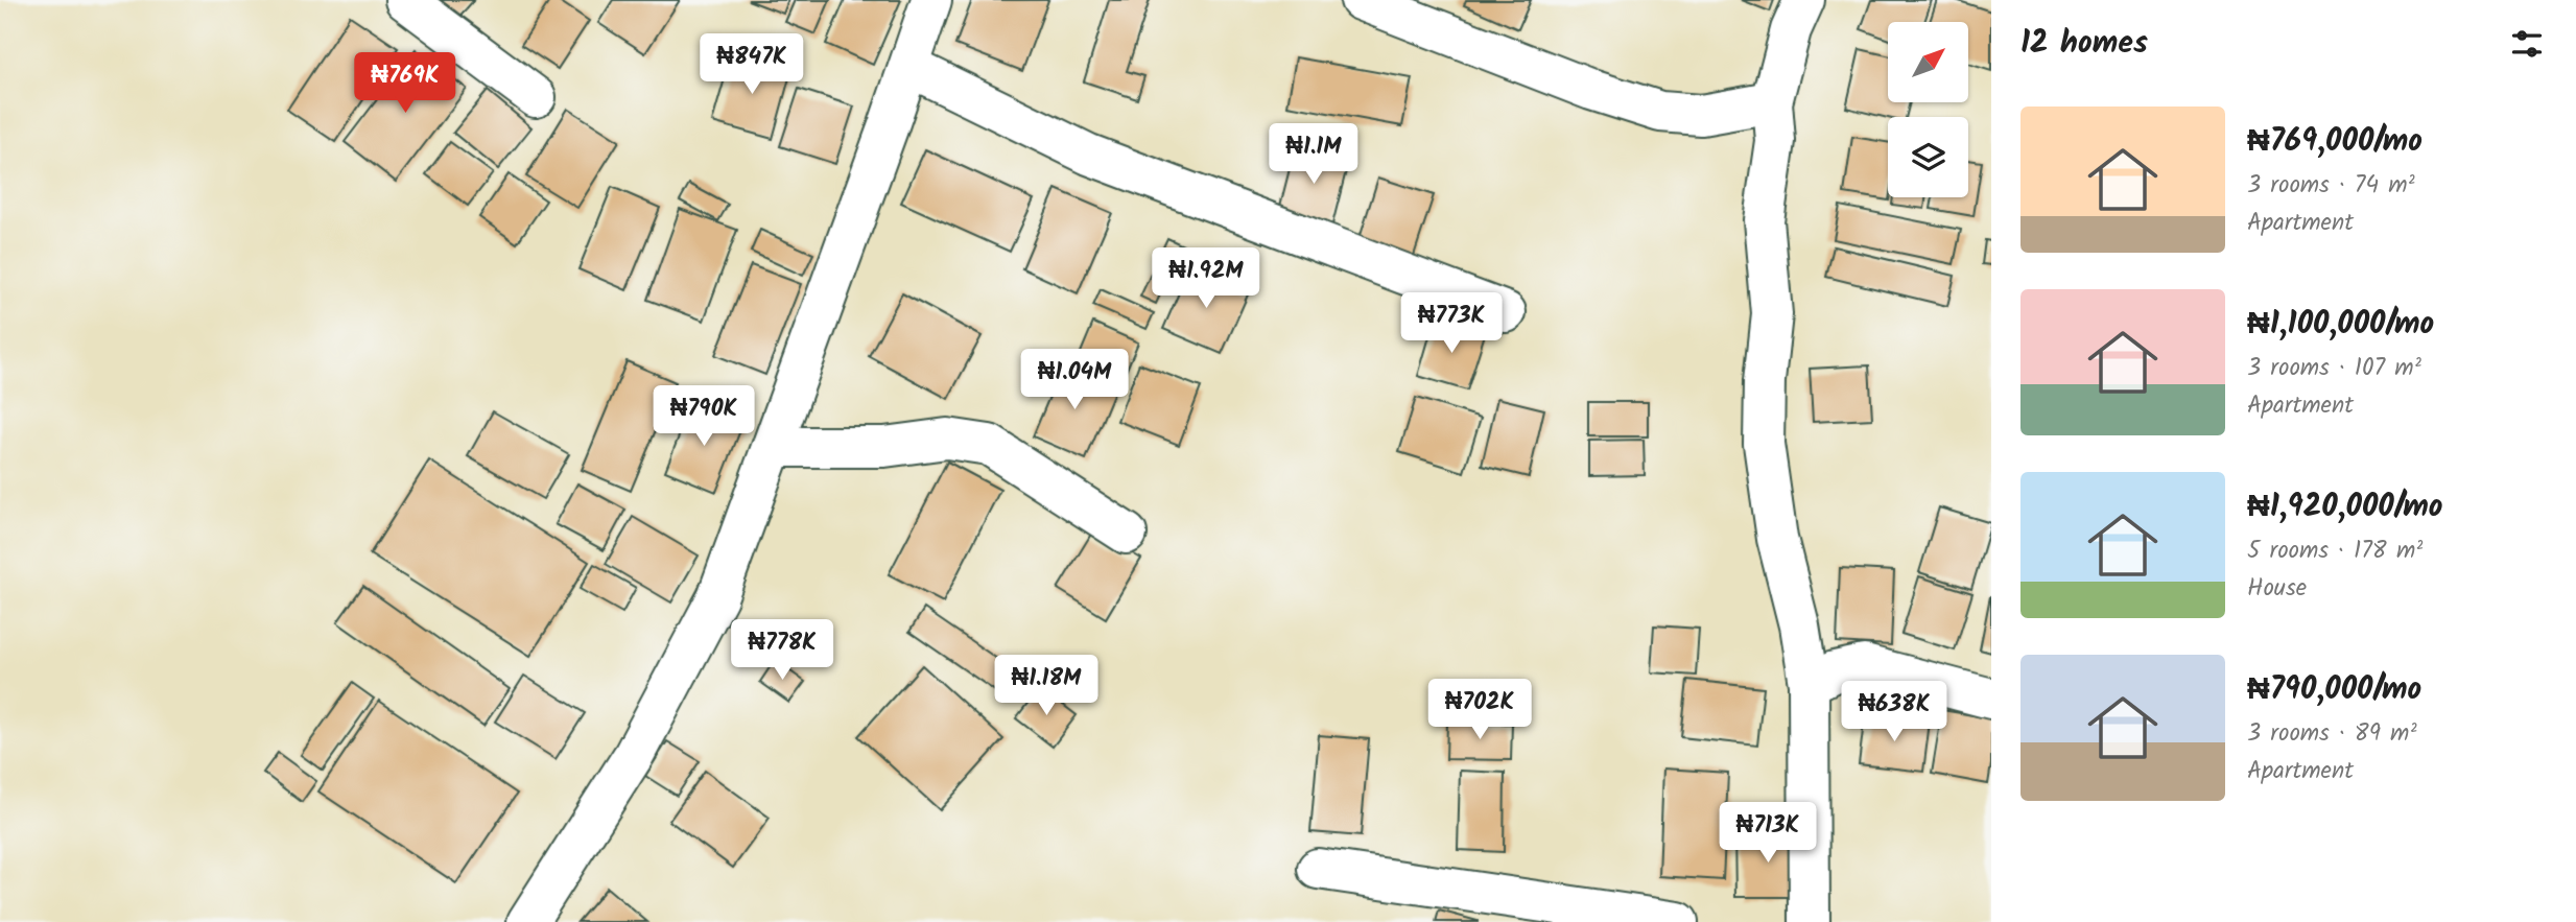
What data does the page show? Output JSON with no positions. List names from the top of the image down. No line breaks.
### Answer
{"north":"top right","page":{"heading":"12 homes","price":["₦847K","₦769K","₦1.1M","₦1.92M","₦773K","₦1.04M","₦790K","₦778K","₦1.18M","₦702K","₦638K","₦713K"],"list":[{"name":"₦769,000/mo","note":"3 rooms · 74 m² · Apartment"},{"name":"₦1,100,000/mo","note":"3 rooms · 107 m² · Apartment"},{"name":"₦1,920,000/mo","note":"5 rooms · 178 m² · House"},{"name":"₦790,000/mo","note":"3 rooms · 89 m² · Apartment"}]}}
